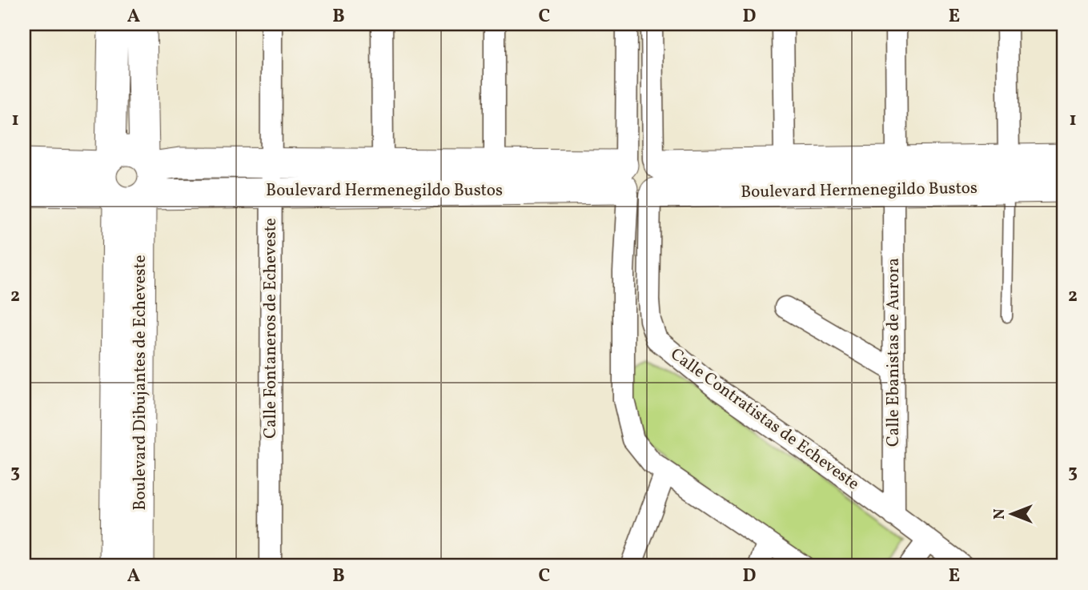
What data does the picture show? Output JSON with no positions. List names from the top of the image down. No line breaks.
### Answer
{"streets":{"street":["Boulevard Hermenegildo Bustos","Calle Fontaneros de Echeveste","Calle Ebanistas de Aurora","Boulevard Dibujantes de Echeveste","Calle Contratistas de Echeveste"]},"crossings":[["Boulevard Hermenegildo Bustos","Calle Fontaneros de Echeveste"],["Boulevard Hermenegildo Bustos","Calle Ebanistas de Aurora"],["Boulevard Hermenegildo Bustos","Boulevard Dibujantes de Echeveste"],["Boulevard Hermenegildo Bustos","Calle Contratistas de Echeveste"],["Calle Ebanistas de Aurora","Calle Contratistas de Echeveste"]],"north":"left","grid":{"columns":["A","B","C","D","E"],"rows":["1","2","3"]}}
